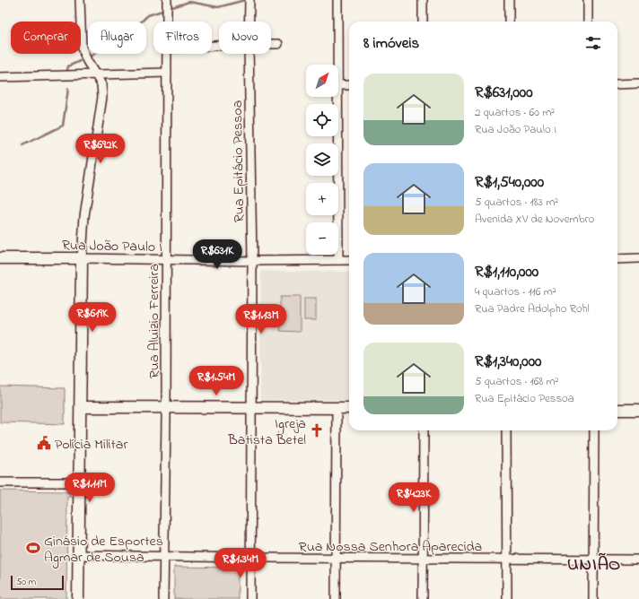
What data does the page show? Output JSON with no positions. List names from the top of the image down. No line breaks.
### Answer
{"streets":{"street":["Rua Epitácio Pessoa","Rua João Paulo I","Rua Aluizio Ferreira","Rua Nossa Senhora Aparecida"]},"crossings":[["Rua Epitácio Pessoa","Rua João Paulo I"],["Rua Epitácio Pessoa","Rua Nossa Senhora Aparecida"],["Rua João Paulo I","Rua Aluizio Ferreira"],["Rua Aluizio Ferreira","Rua Nossa Senhora Aparecida"]],"districts":["UNIÃO"],"places":{"church":["Igreja Batista Betel"],"public building":["Polícia Militar"],"sports":["Ginásio de Esportes Agmar de Sousa"]},"scale_bar":"50 m","north":"top right","page":{"chip":["Comprar","Alugar","Filtros","Novo"],"heading":"8 imóveis","map_buttons":["+","−"],"list":[{"name":"R$631,000","note":"2 quartos · 60 m² · Rua João Paulo I"},{"name":"R$1,540,000","note":"5 quartos · 183 m² · Avenida XV de Novembro"},{"name":"R$1,110,000","note":"4 quartos · 116 m² · Rua Padre Adolpho Rohl"},{"name":"R$1,340,000","note":"5 quartos · 168 m² · Rua Epitácio Pessoa"}],"price":["R$692K","R$631K","R$619K","R$1.13M","R$1.54M","R$1.11M","R$423K","R$1.34M"],"scale":"50 m"}}
